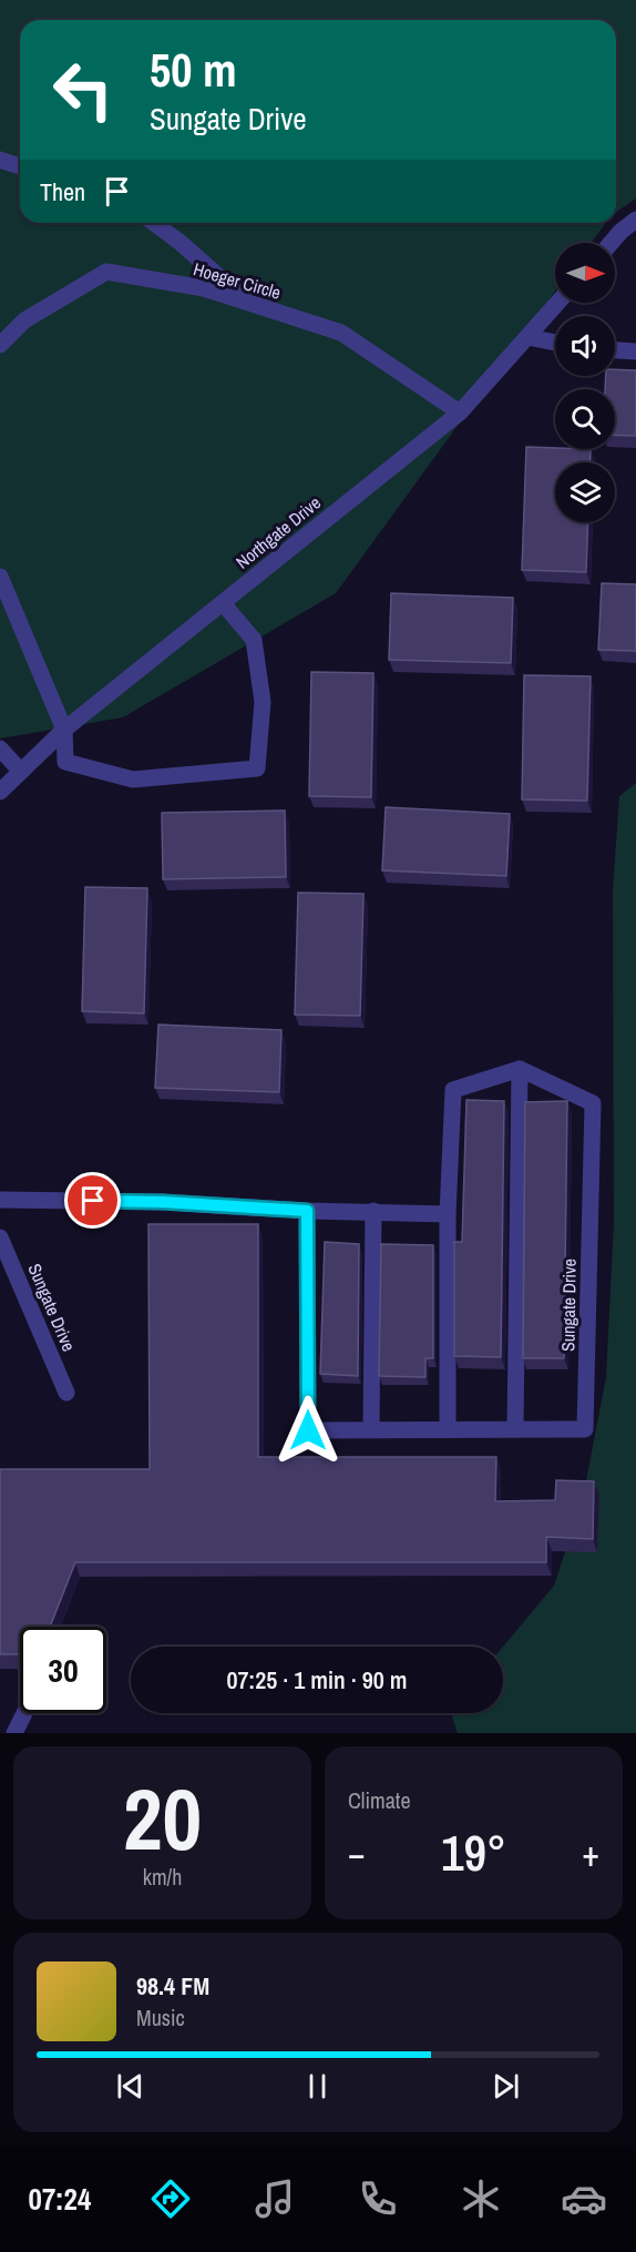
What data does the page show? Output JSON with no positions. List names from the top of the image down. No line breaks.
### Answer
{"streets":{"street":["Hoeger Circle","Northgate Drive","Sungate Drive"]},"crossings":[["Hoeger Circle","Northgate Drive"]],"north":"right","page":{"turn":["50 m","Sungate Drive"],"then":"Then","limit":"30","trip":"07:25 · 1 min · 90 m","tile":[["20","km/h"],"Climate"],"heat":["−","19°","+"],"song":["98.4 FM","Music"],"tabs":"07:24"}}
